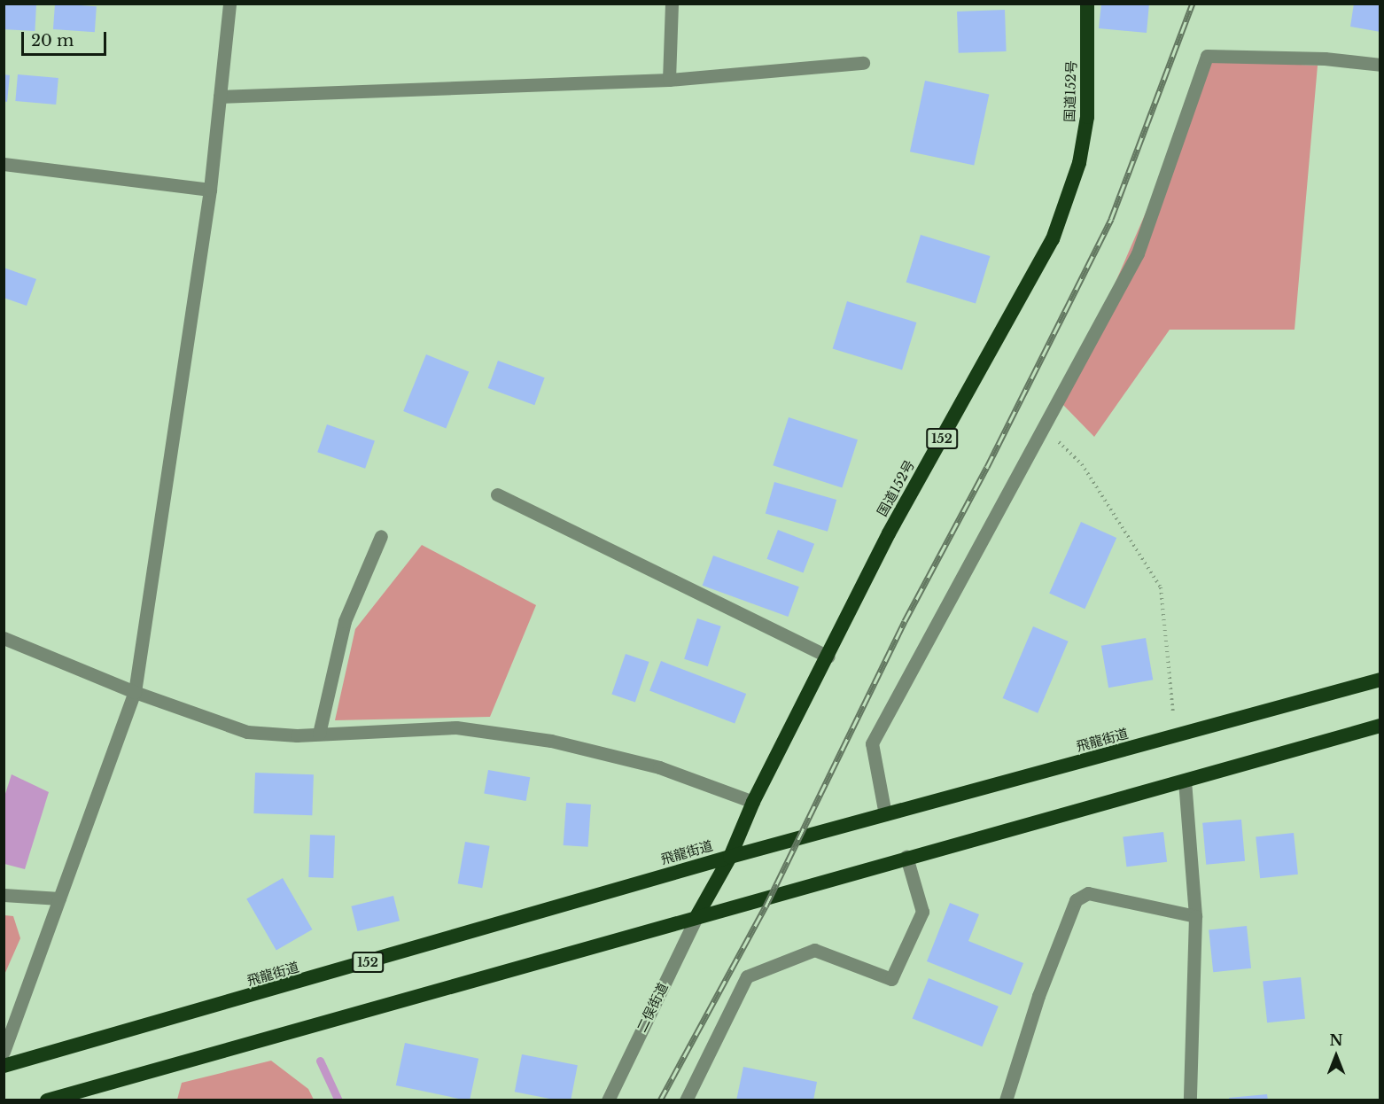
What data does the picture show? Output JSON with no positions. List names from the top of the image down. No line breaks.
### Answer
{"streets":{"highway":["国道152号","152","飛龍街道"],"street":["二俣街道"]},"crossings":[["国道152号","飛龍街道"],["国道152号","二俣街道"]],"scale_bar":"20 m","north":"top"}
